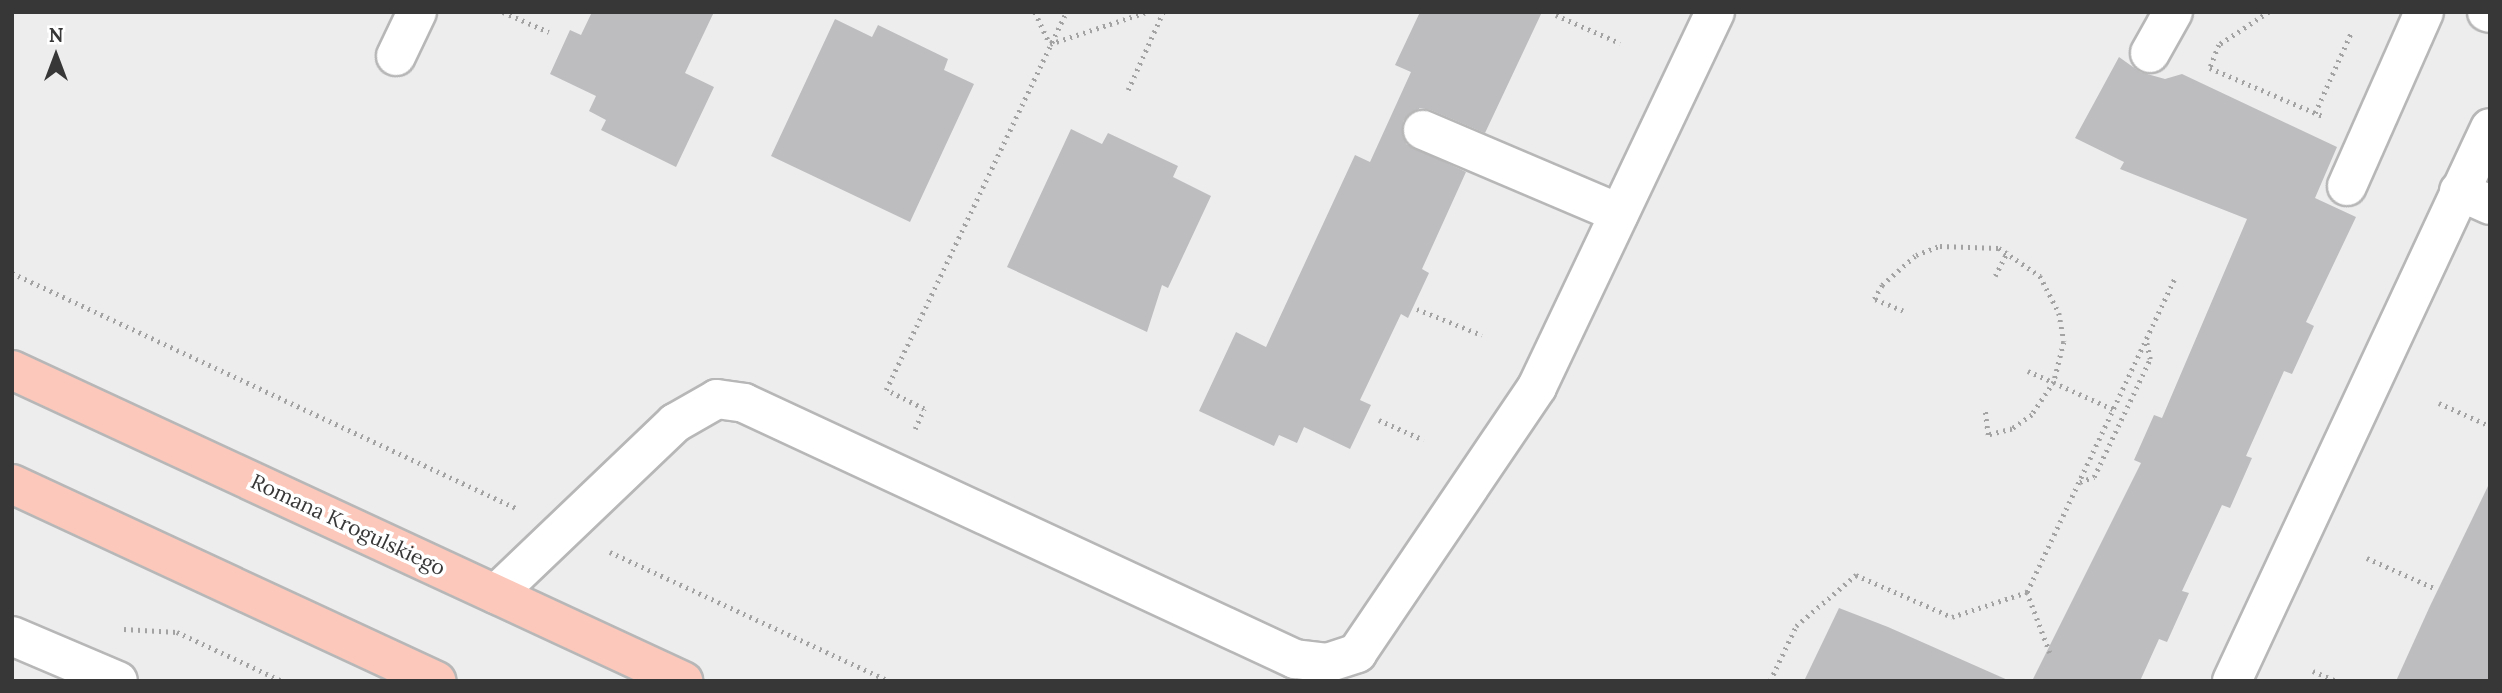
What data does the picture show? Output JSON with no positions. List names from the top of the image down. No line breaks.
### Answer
{"streets":{"main road":["Romana Krogulskiego"]},"north":"top"}
